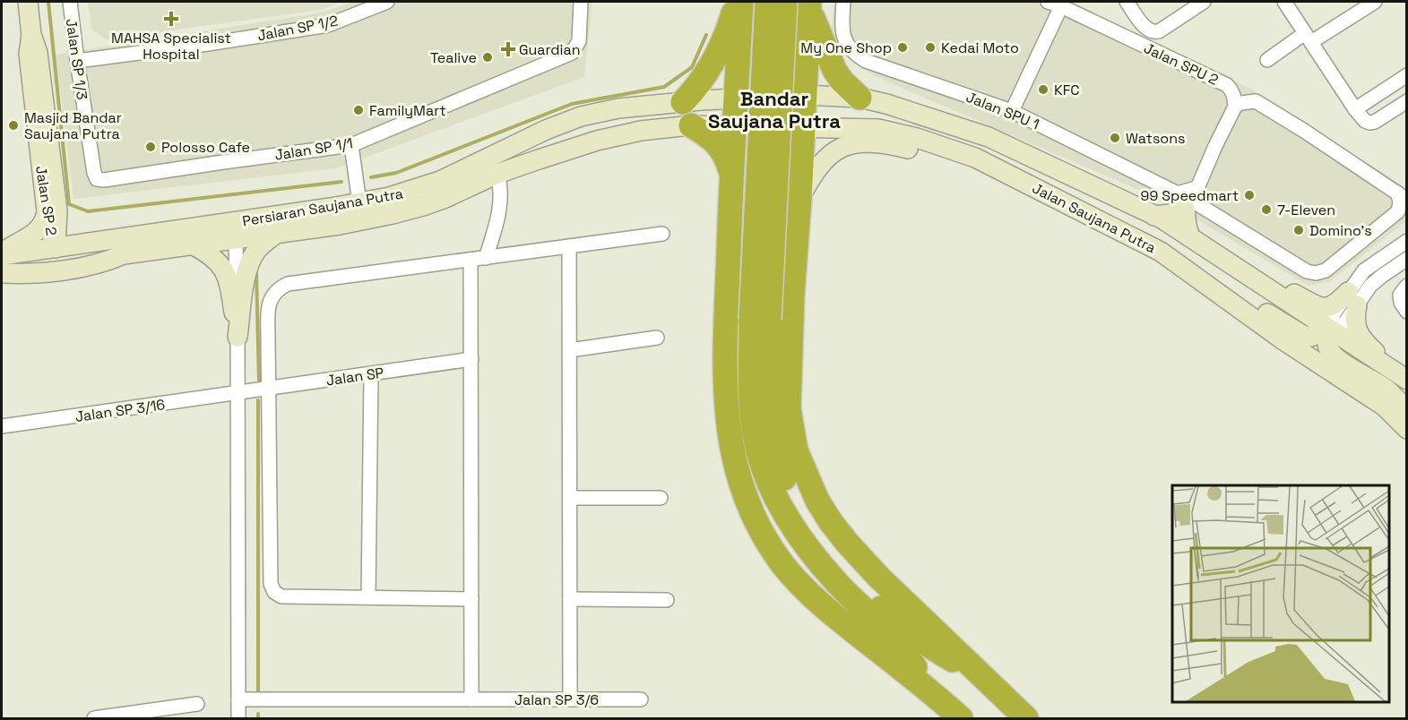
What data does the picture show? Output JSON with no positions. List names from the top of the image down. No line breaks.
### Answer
{"streets":{"main road":["Jalan SP 2","Persiaran Saujana Putra","Jalan Saujana Putra"],"street":["Jalan SP 1/2","Jalan SP 1/3","Jalan SPU 2","Jalan SPU 1","Jalan SP 1/1","Jalan SP","Jalan SP 3/16","Jalan SP 3/6"]},"crossings":[["Jalan SP 1/2","Jalan SP 1/3"],["Jalan SP 1/3","Jalan SP 1/1"],["Jalan SP 2","Persiaran Saujana Putra"],["Persiaran Saujana Putra","Jalan Saujana Putra"],["Jalan SP","Jalan SP 3/16"]],"districts":["Bandar Saujana Putra"],"places":{"health":["MAHSA Specialist Hospital","Guardian"],"other":["My One Shop","Kedai Moto","Tealive","KFC","FamilyMart","Masjid Bandar Saujana Putra","Watsons","Polosso Cafe","99 Speedmart","7-Eleven","Domino's"]}}
